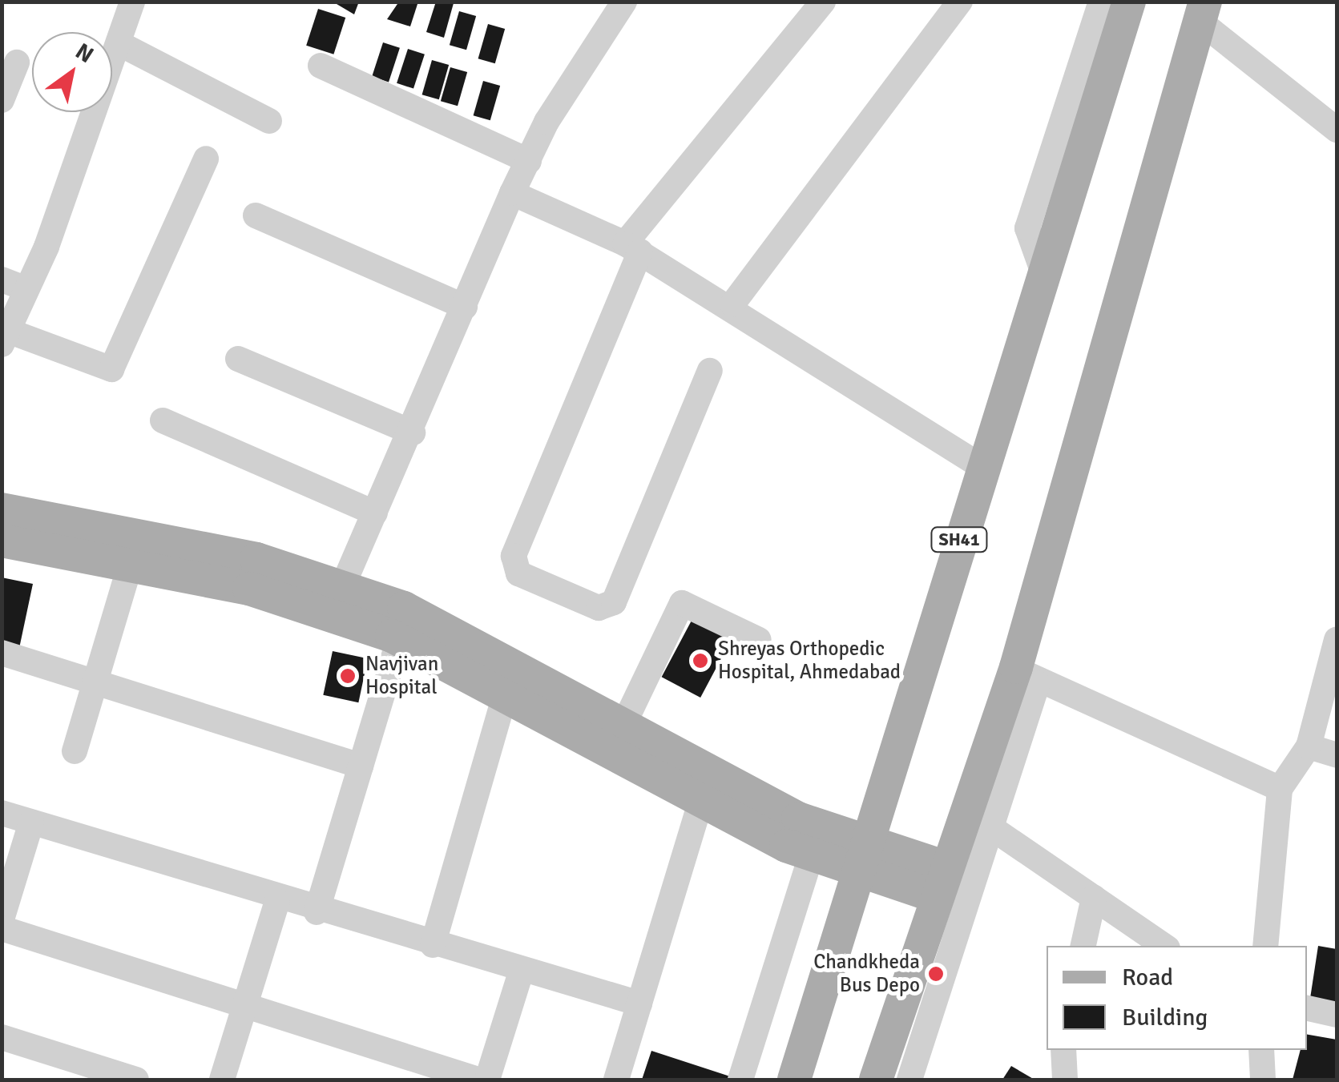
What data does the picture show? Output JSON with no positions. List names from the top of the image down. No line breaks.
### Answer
{"streets":{"main road":["SH41"]},"places":["Shreyas Orthopedic Hospital, Ahmedabad","Navjivan Hospital","Chandkheda Bus Depo"],"legend":["Road","Building"],"north":"top right"}
